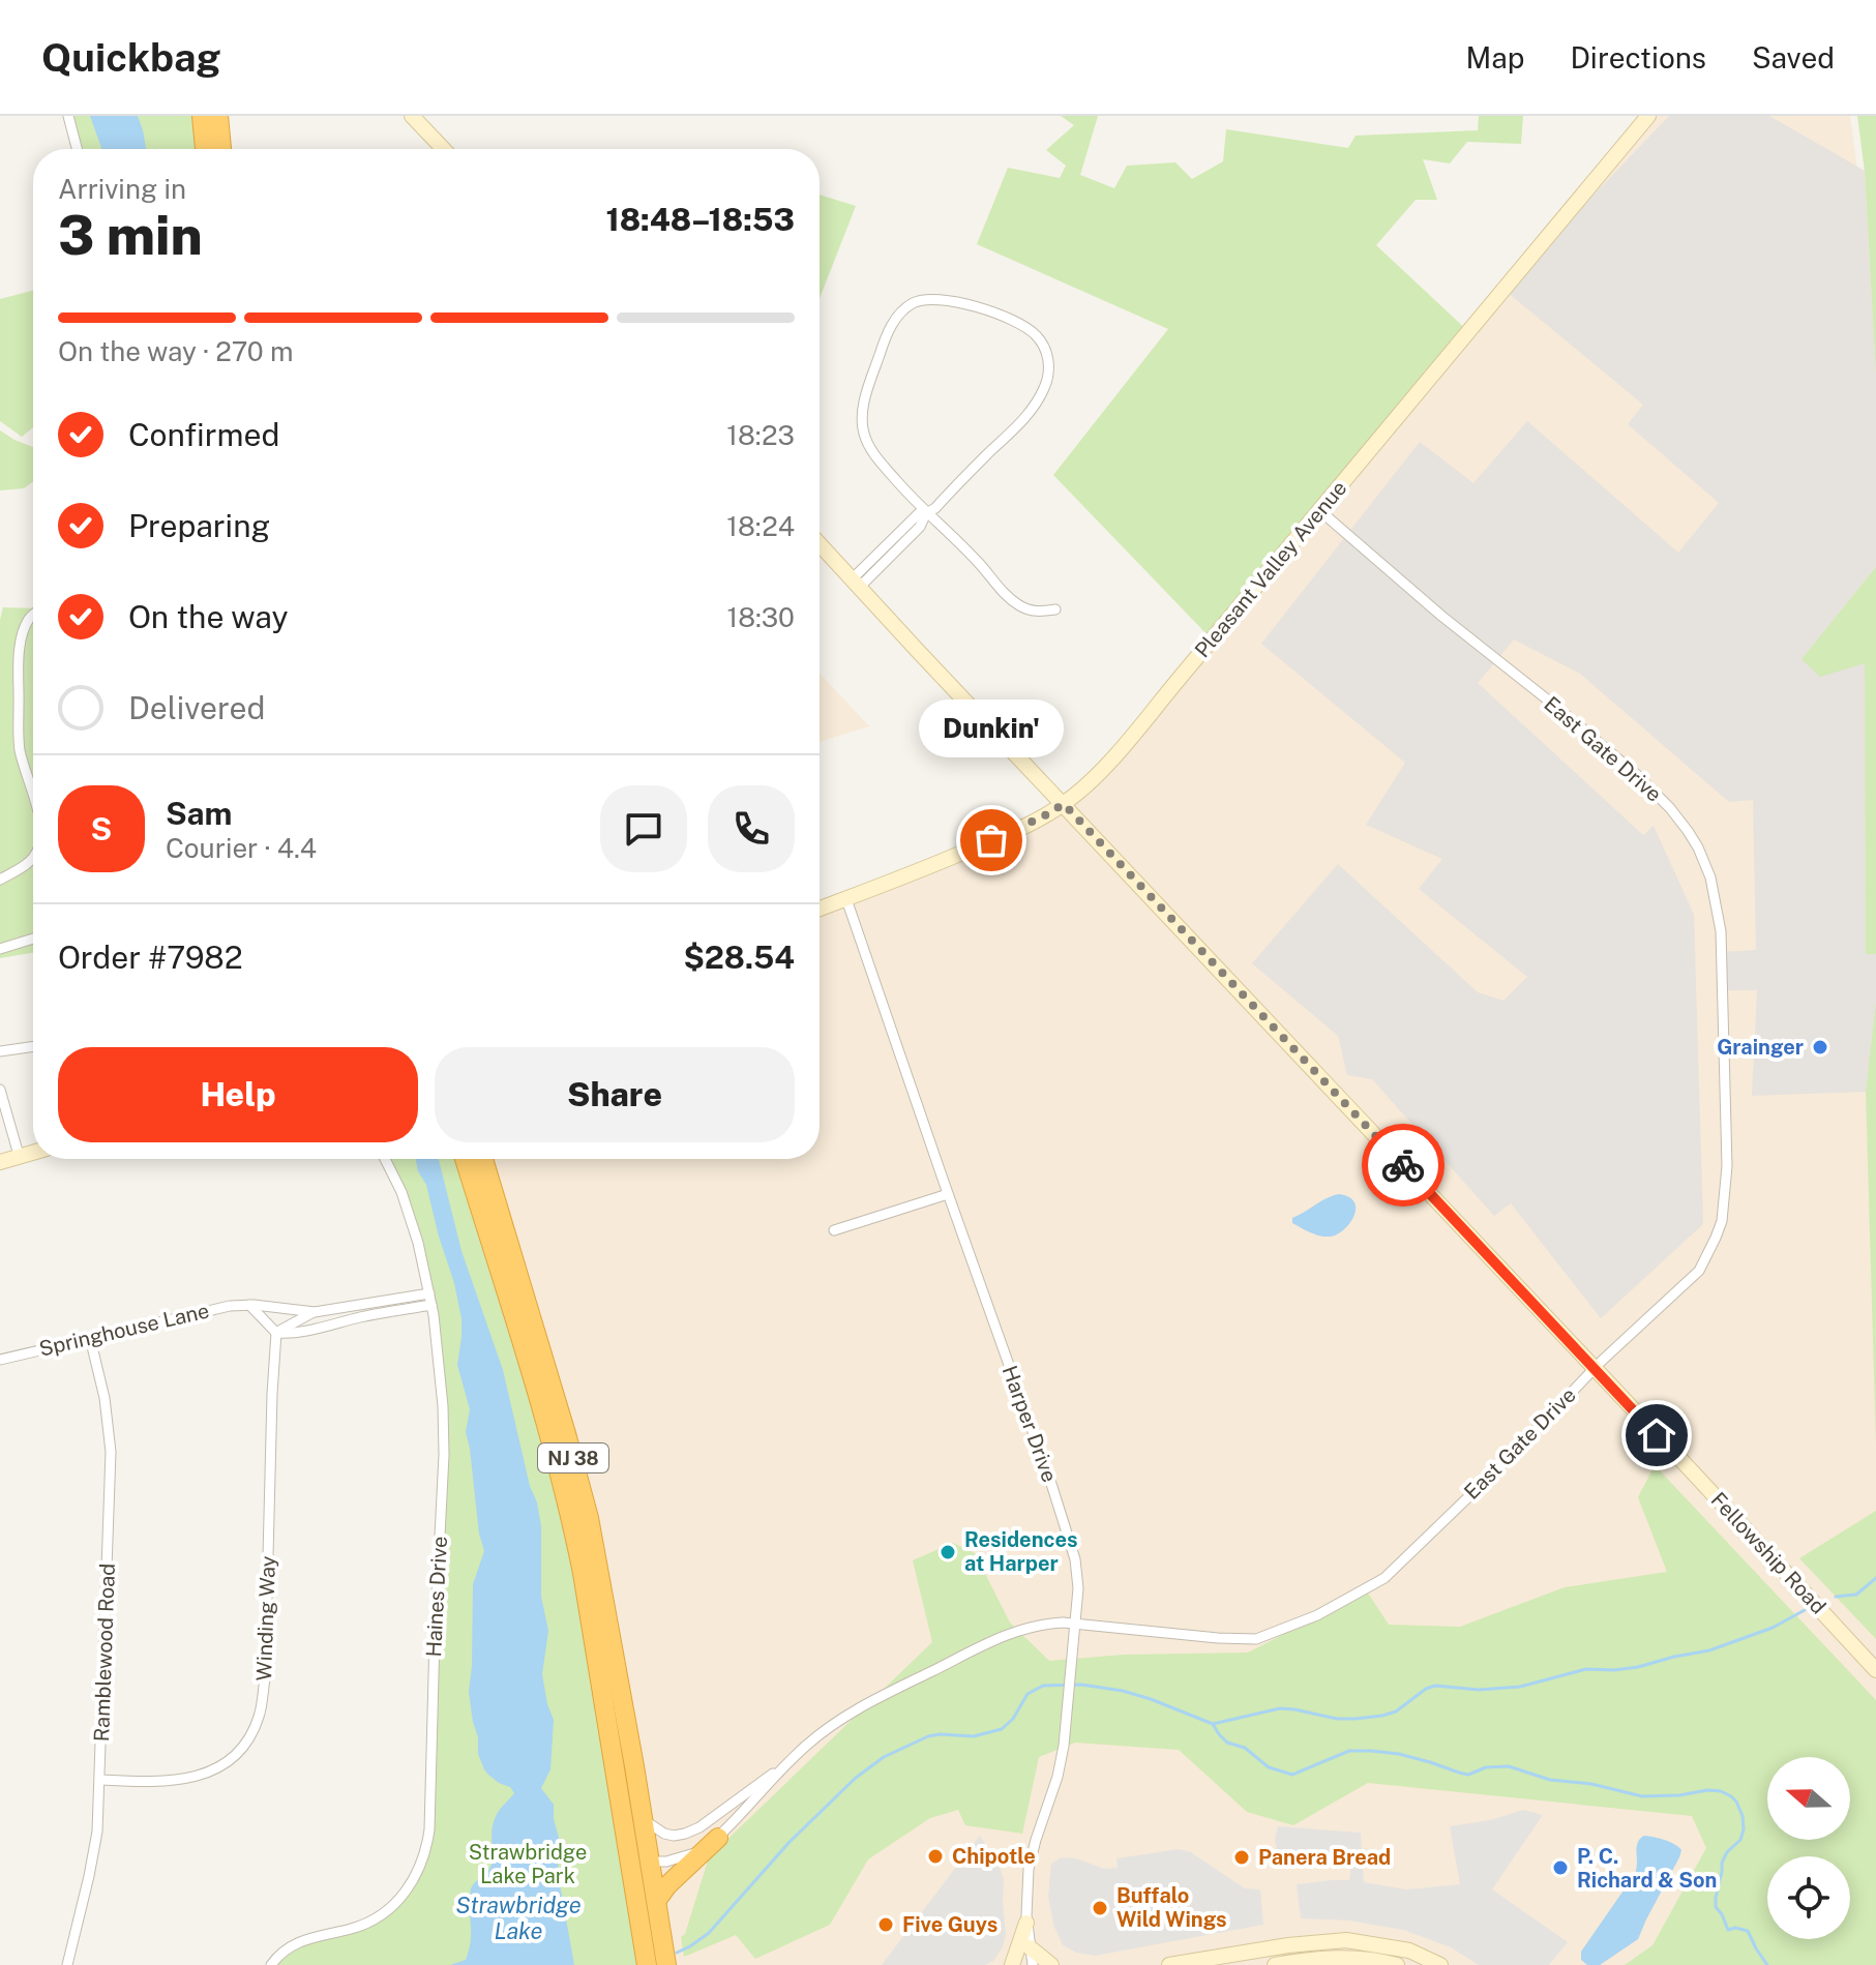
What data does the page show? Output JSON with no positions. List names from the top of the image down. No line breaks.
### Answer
{"streets":{"highway":["NJ 38"],"street":["Pleasant Valley Avenue","East Gate Drive","Springhouse Lane","Harper Drive","Fellowship Road","Haines Drive","Winding Way","Ramblewood Road"]},"crossings":[["Pleasant Valley Avenue","East Gate Drive"],["Pleasant Valley Avenue","Harper Drive"],["Pleasant Valley Avenue","Fellowship Road"],["East Gate Drive","Harper Drive"],["East Gate Drive","NJ 38"],["East Gate Drive","Fellowship Road"],["Springhouse Lane","Haines Drive"],["Springhouse Lane","Winding Way"],["Springhouse Lane","Ramblewood Road"],["Winding Way","Ramblewood Road"]],"water":["Strawbridge Lake"],"parks":["Strawbridge Lake Park"],"places":["Dunkin'","Grainger","Residences at Harper","Chipotle","Panera Bread","P. C. Richard & Son","Buffalo Wild Wings","Five Guys"],"north":"left","page":{"header":"Quickbag","nav":["Map","Directions","Saved"],"heading":["3 min","Arriving in","18:48–18:53"],"panel":["Sam","Courier · 4.4","Order #7982","$28.54"],"bar":"On the way · 270 m","list":[["Confirmed","18:23"],["Preparing","18:24"],["On the way","18:30"],"Delivered"],"bubble":"Dunkin'","round":"S","buttons":["Help","Share"]}}
